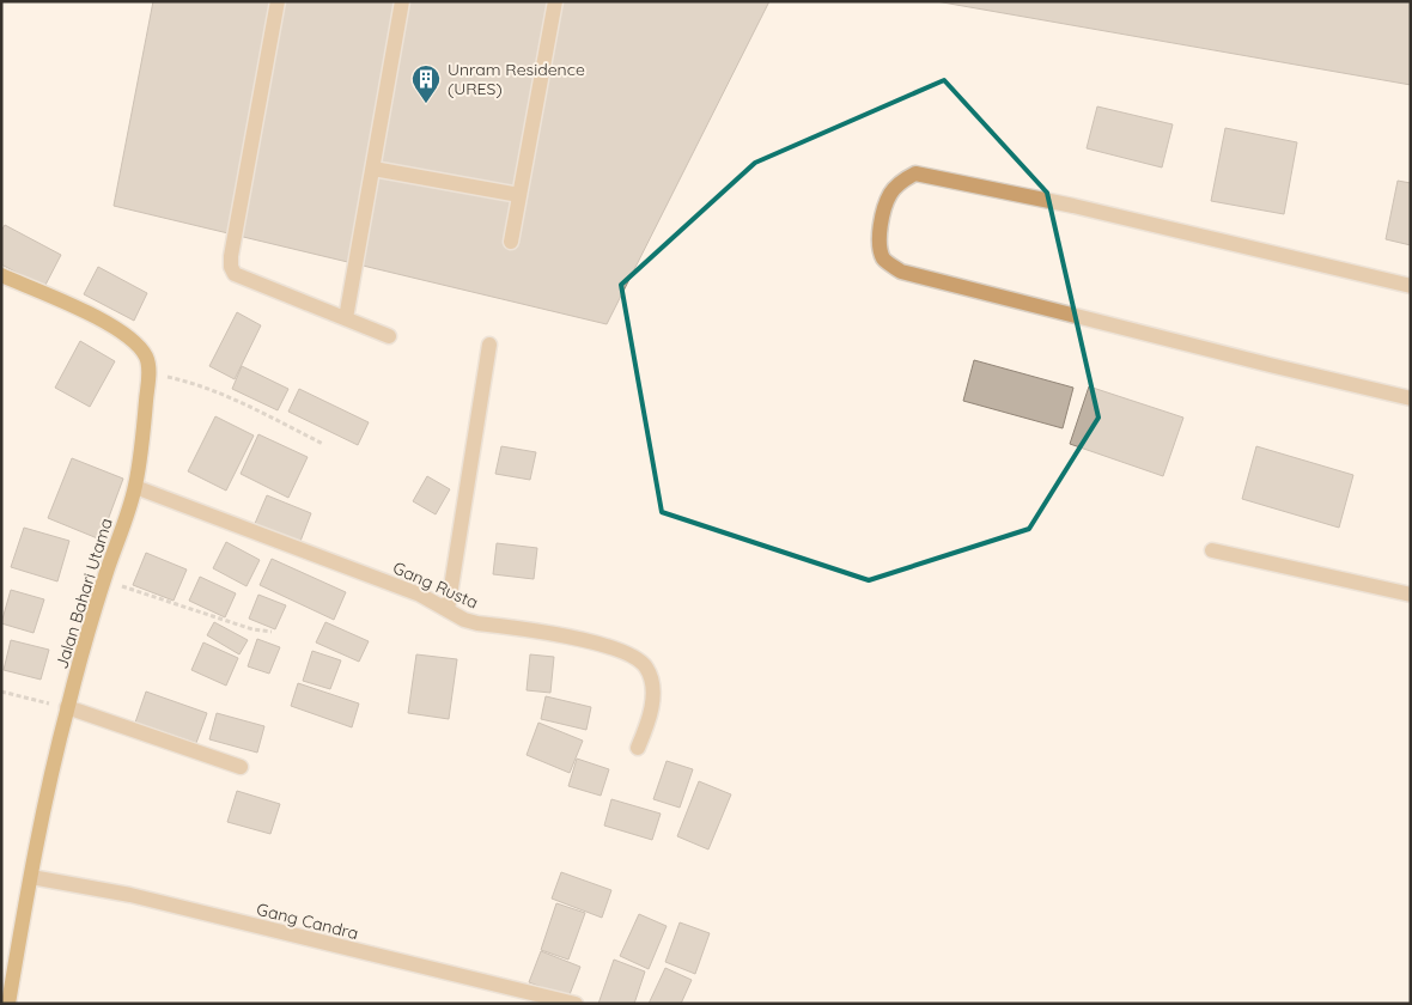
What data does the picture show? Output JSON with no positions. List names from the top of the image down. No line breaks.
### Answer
{"streets":{"street":["Gang Rusta","Jalan Bahari Utama","Gang Candra"]},"crossings":[["Gang Rusta","Jalan Bahari Utama"],["Jalan Bahari Utama","Gang Candra"]],"places":{"building":["Unram Residence (URES)"]}}
